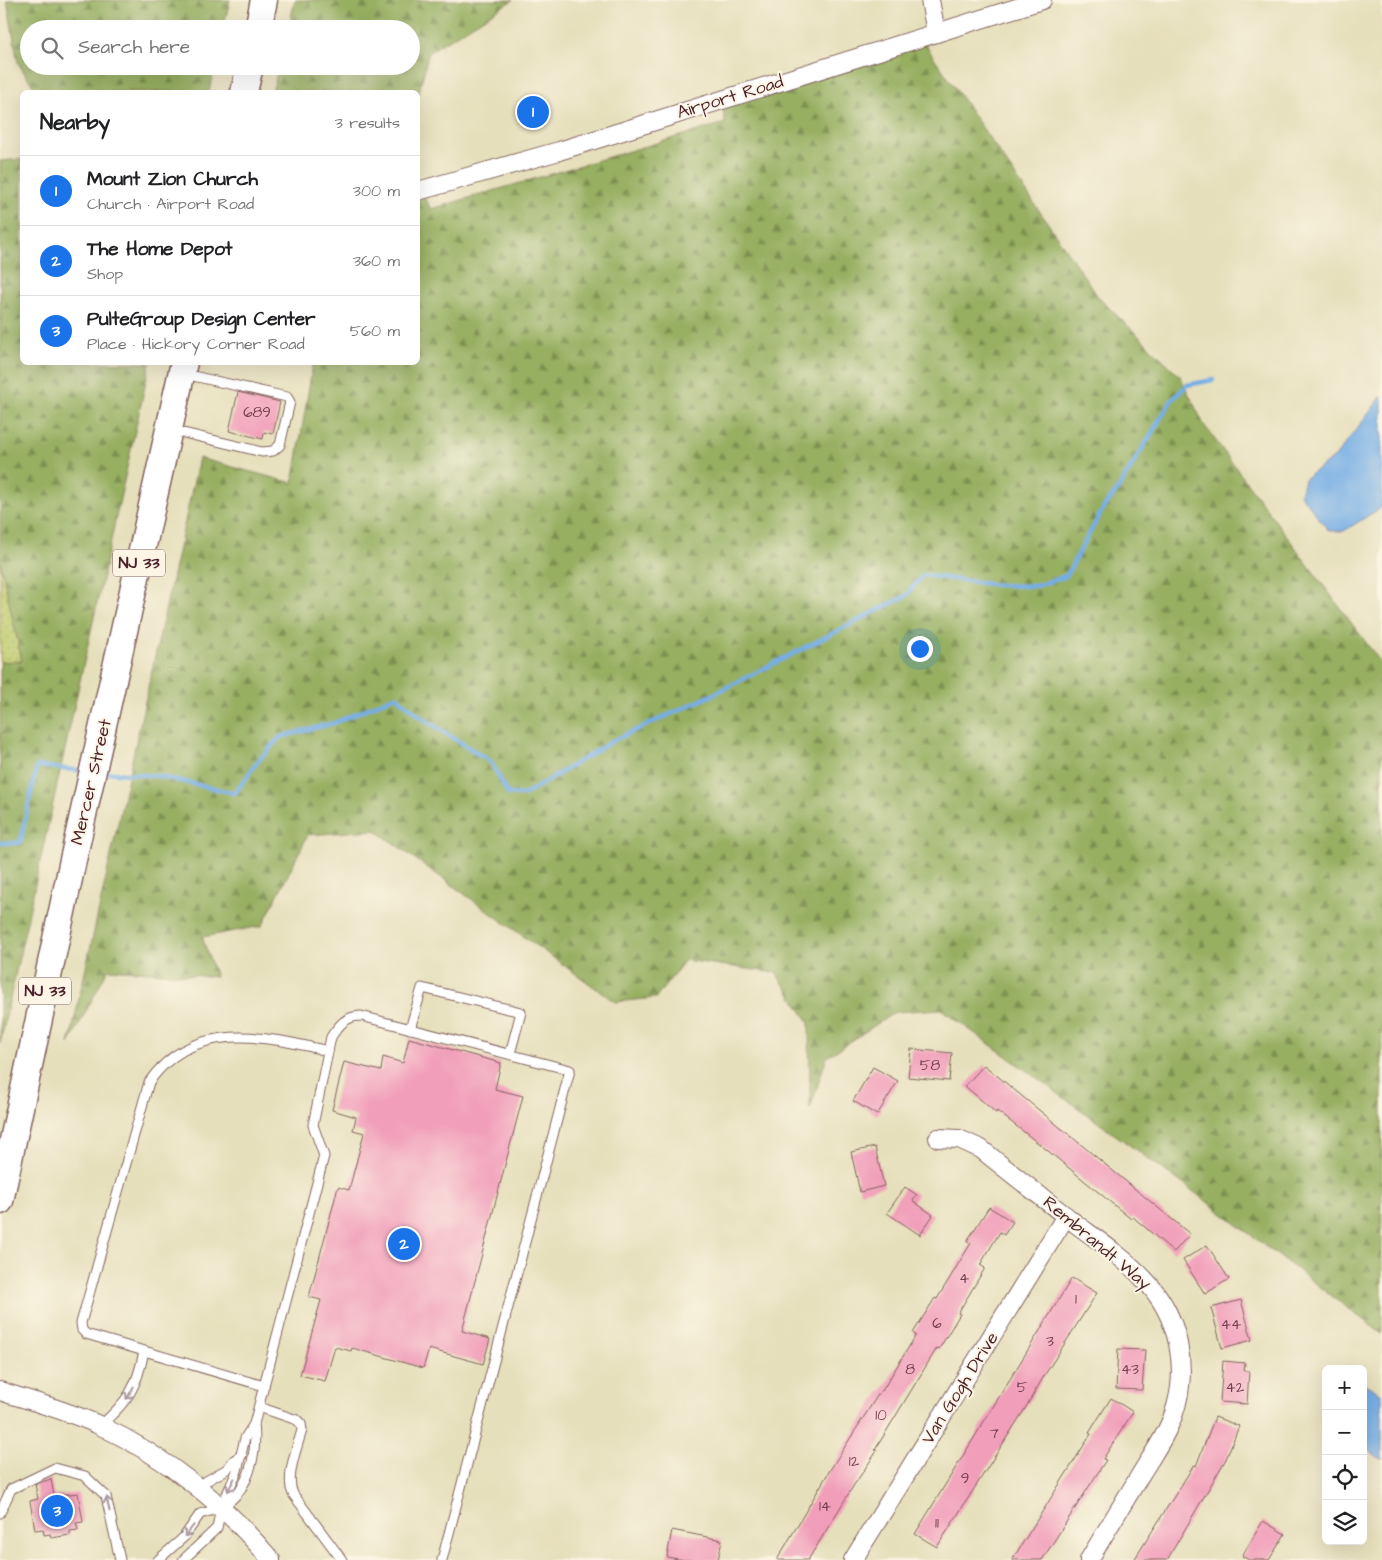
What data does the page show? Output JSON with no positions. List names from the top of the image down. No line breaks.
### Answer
{"streets":{"main road":["NJ 33","Mercer Street"],"street":["Airport Road","Rembrandt Way","Van Gogh Drive"]},"crossings":[["Rembrandt Way","Van Gogh Drive"]],"house_numbers":["689","58","4","1","6","44","3","8","43","5","42","10","7","12","9","14","11"],"page":{"search":"Search here","heading":["Nearby","3 results"],"pins":["1","2","3"],"list":[{"mark":"1","name":"Mount Zion Church","note":"Church · Airport Road","value":"300 m"},{"mark":"2","name":"The Home Depot","note":"Shop","value":"360 m"},{"mark":"3","name":"PulteGroup Design Center","note":"Place · Hickory Corner Road","value":"560 m"}],"map_buttons":["+","−"]}}
